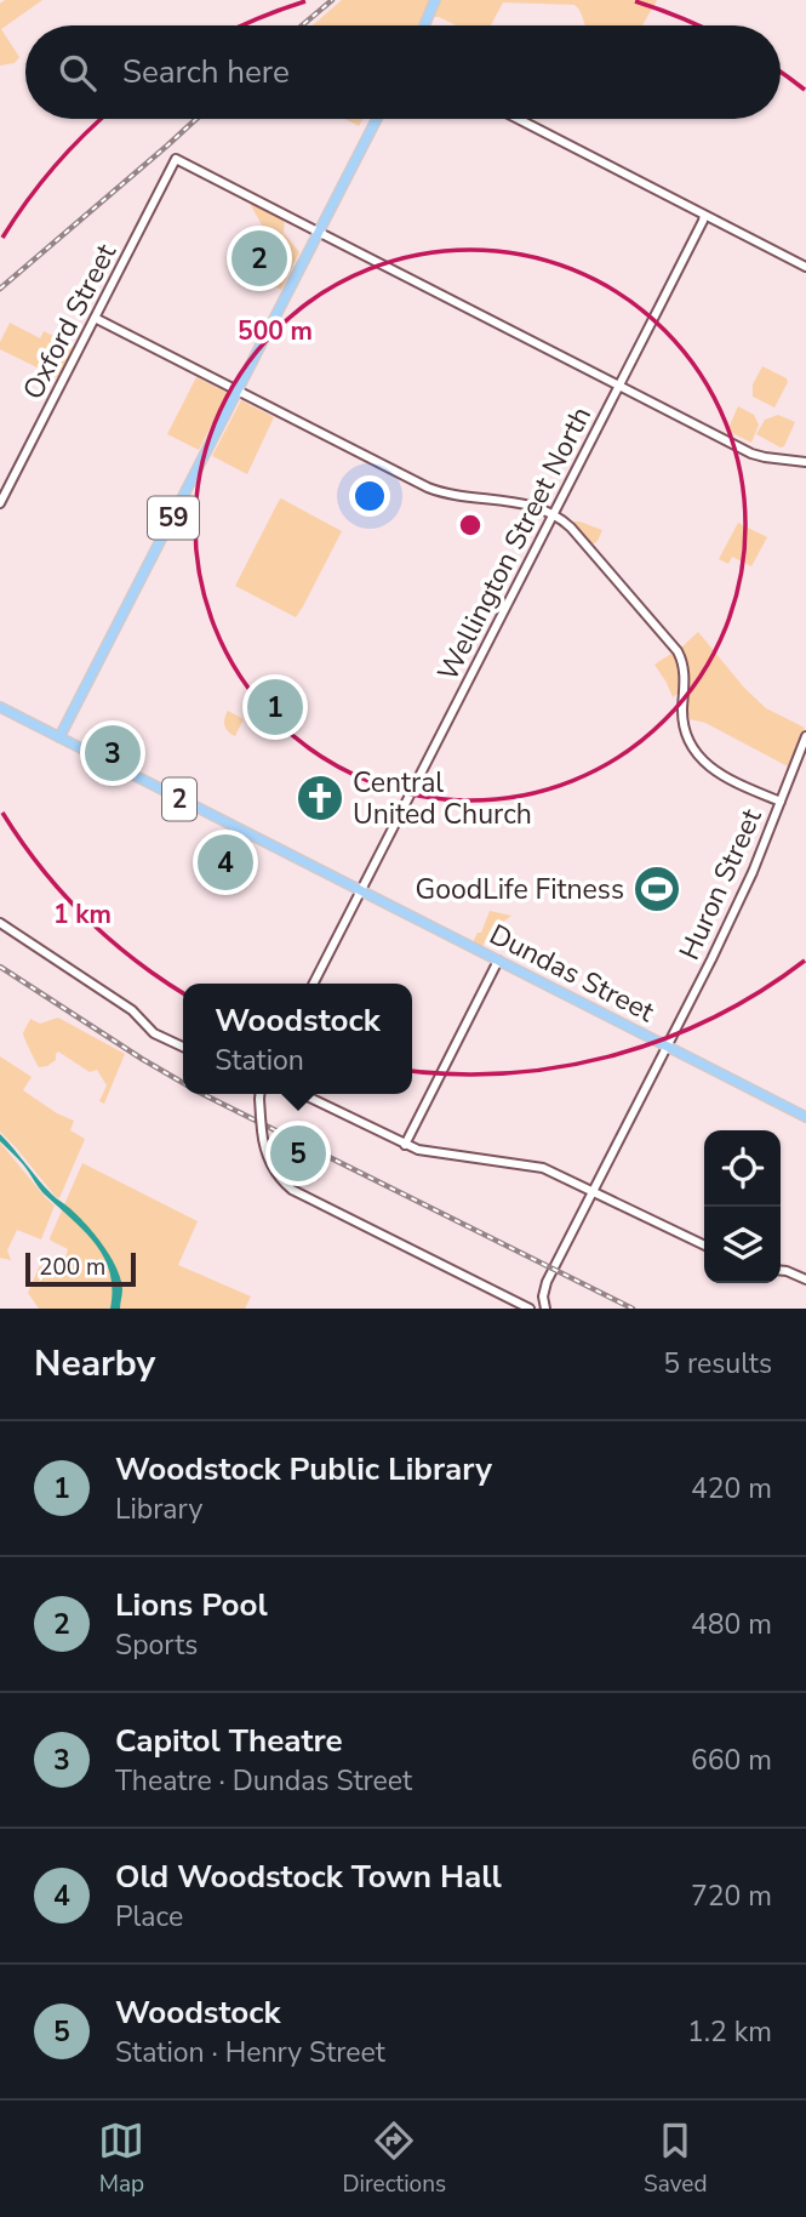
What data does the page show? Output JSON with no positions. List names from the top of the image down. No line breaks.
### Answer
{"streets":{"main road":["Oxford Street","59","Wellington Street North","2","Huron Street","Dundas Street"]},"crossings":[["Oxford Street","59"],["59","Dundas Street"],["Wellington Street North","Dundas Street"],["Huron Street","Dundas Street"]],"places":{"church":["Central United Church"],"sports":["GoodLife Fitness"]},"scale_bar":"200 m","page":{"search":"Search here","pins":["2","1","3","4","5"],"popup":["Woodstock","Station"],"scale":"200 m","heading":["Nearby","5 results"],"list":[{"mark":"1","name":"Woodstock Public Library","note":"Library","value":"420 m"},{"mark":"2","name":"Lions Pool","note":"Sports","value":"480 m"},{"mark":"3","name":"Capitol Theatre","note":"Theatre · Dundas Street","value":"660 m"},{"mark":"4","name":"Old Woodstock Town Hall","note":"Place","value":"720 m"},{"mark":"5","name":"Woodstock","note":"Station · Henry Street","value":"1.2 km"}],"nav":["Map","Directions","Saved"]},"rings":["500 m","1 km"]}
